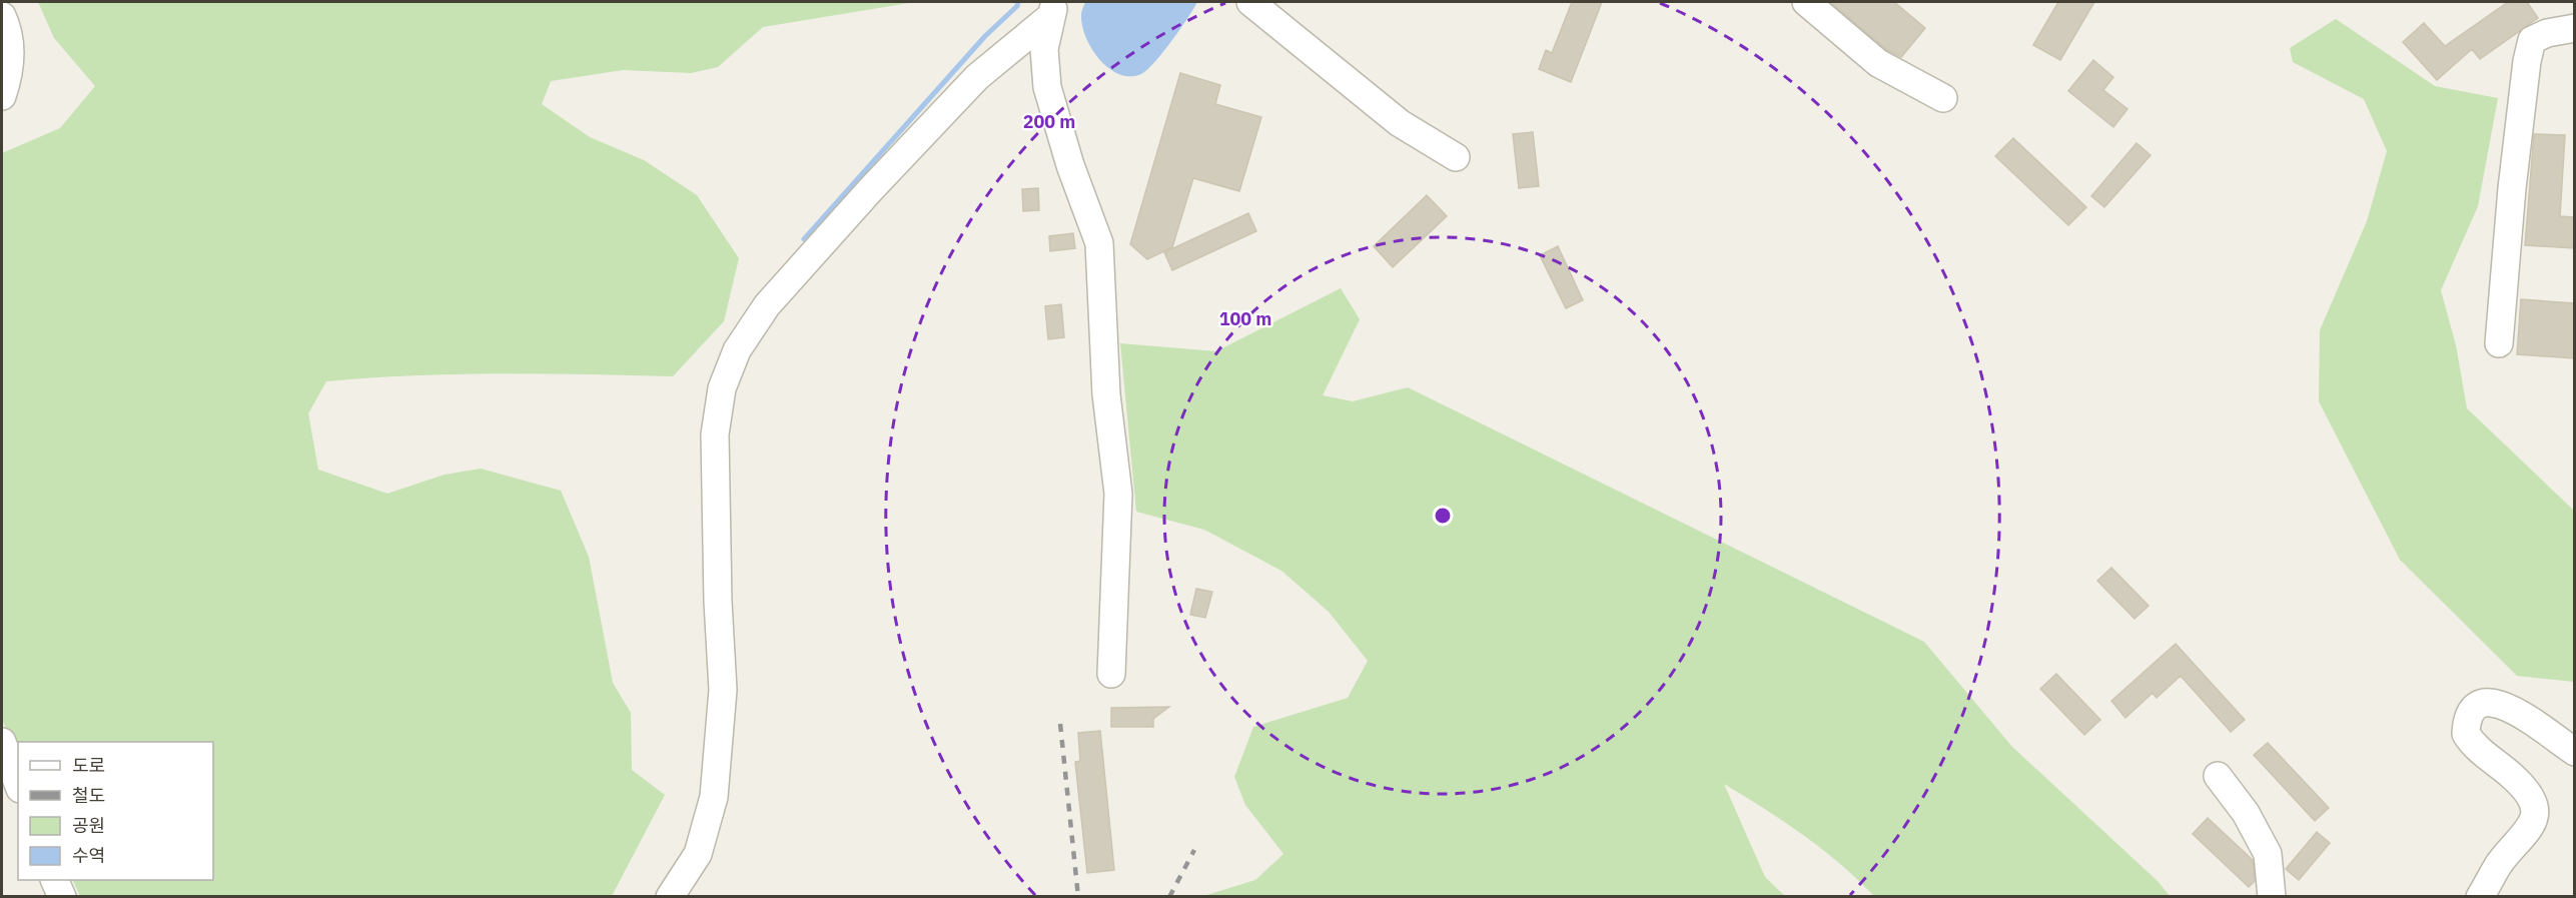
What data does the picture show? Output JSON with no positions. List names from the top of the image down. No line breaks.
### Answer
{"legend":["도로","철도","공원","수역"],"rings":["200 m","100 m"]}
